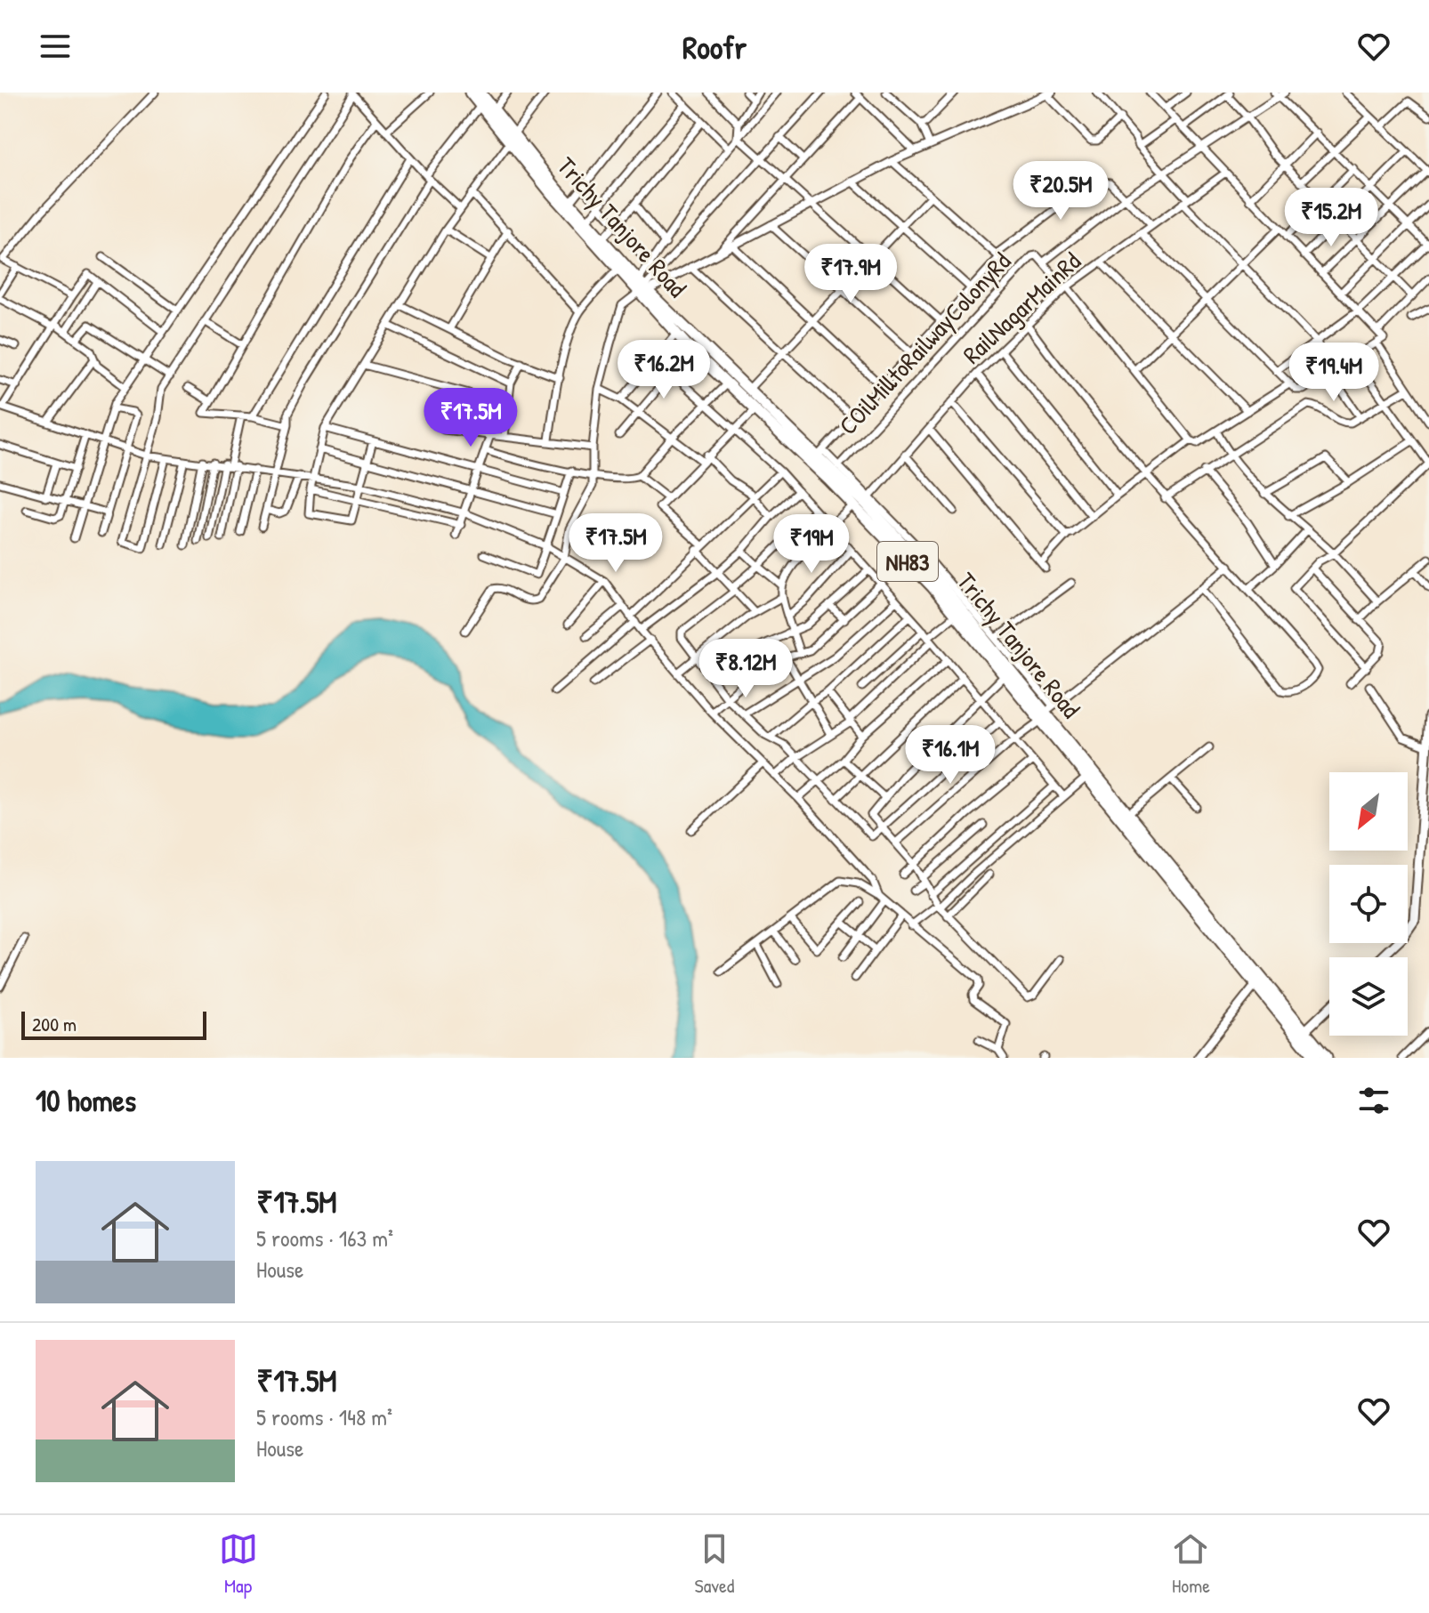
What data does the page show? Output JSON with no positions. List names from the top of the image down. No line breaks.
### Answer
{"streets":{"highway":["Trichy Tanjore Road","NH83"],"street":["RailNagarMainRd","COilMilltoRailwayColonyRd"]},"scale_bar":"200 m","north":"bottom left","page":{"header":"Roofr","price":["₹20.5M","₹15.2M","₹17.9M","₹16.2M","₹19.4M","₹17.5M","₹17.5M","₹19M","₹8.12M","₹16.1M"],"scale":"200 m","heading":"10 homes","list":[{"name":"₹17.5M","note":"5 rooms · 163 m² · House"},{"name":"₹17.5M","note":"5 rooms · 148 m² · House"}],"tabs":["Map","Saved","Home"]}}
